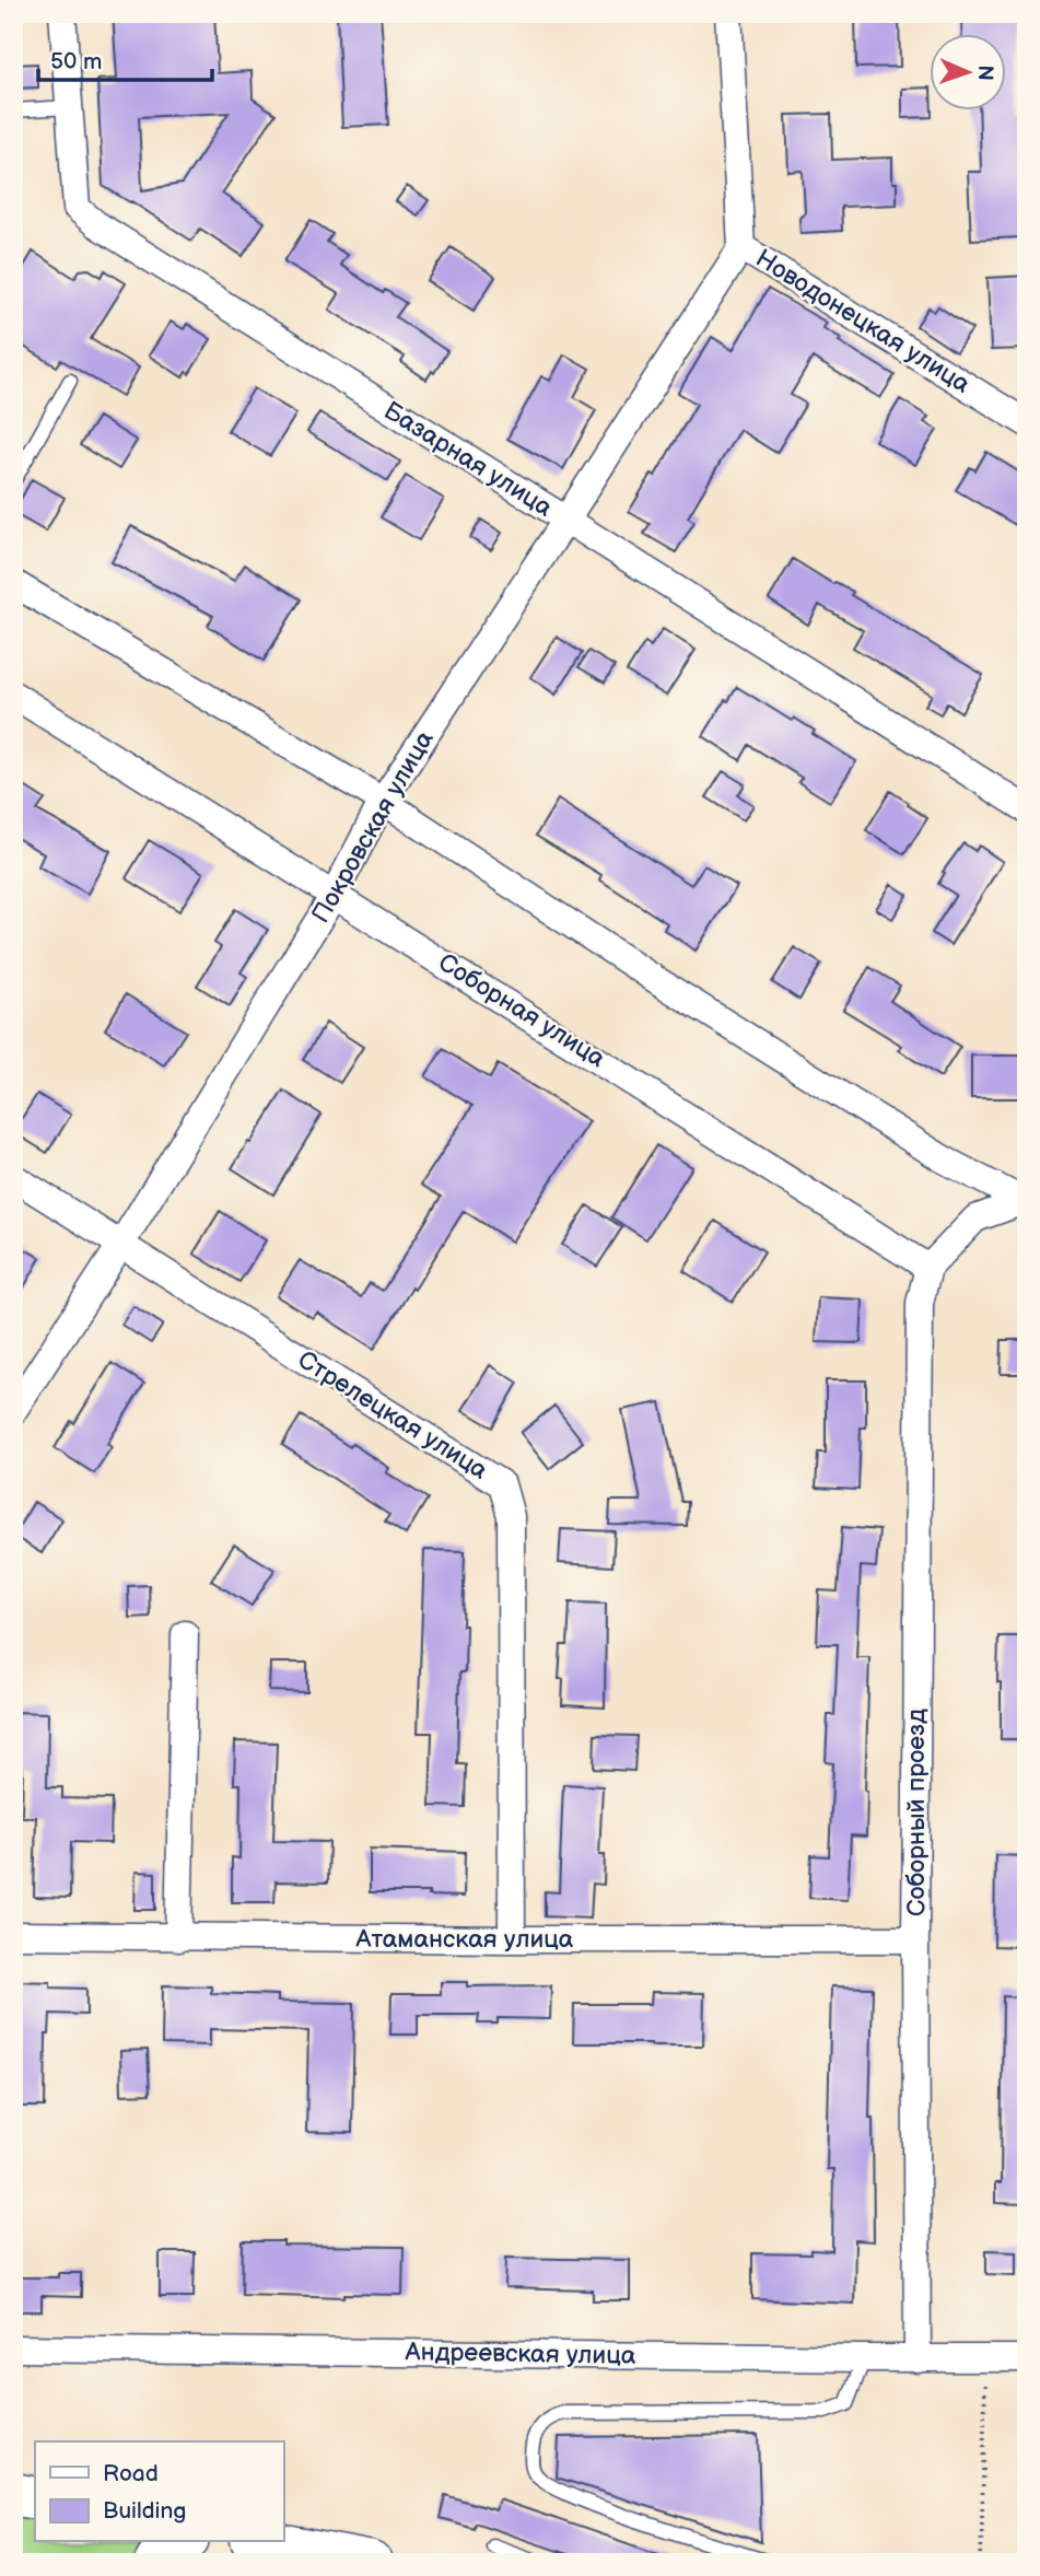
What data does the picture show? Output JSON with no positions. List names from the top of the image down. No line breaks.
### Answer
{"streets":{"street":["Новодонецкая улица","Базарная улица","Покровская улица","Соборная улица","Стрелецкая улица","Соборный проезд","Атаманская улица","Андреевская улица"]},"crossings":[["Новодонецкая улица","Покровская улица"],["Базарная улица","Покровская улица"],["Покровская улица","Соборная улица"],["Покровская улица","Стрелецкая улица"],["Соборная улица","Соборный проезд"],["Стрелецкая улица","Атаманская улица"],["Соборный проезд","Атаманская улица"],["Соборный проезд","Андреевская улица"]],"legend":["Road","Building"],"scale_bar":"50 m","north":"right"}
